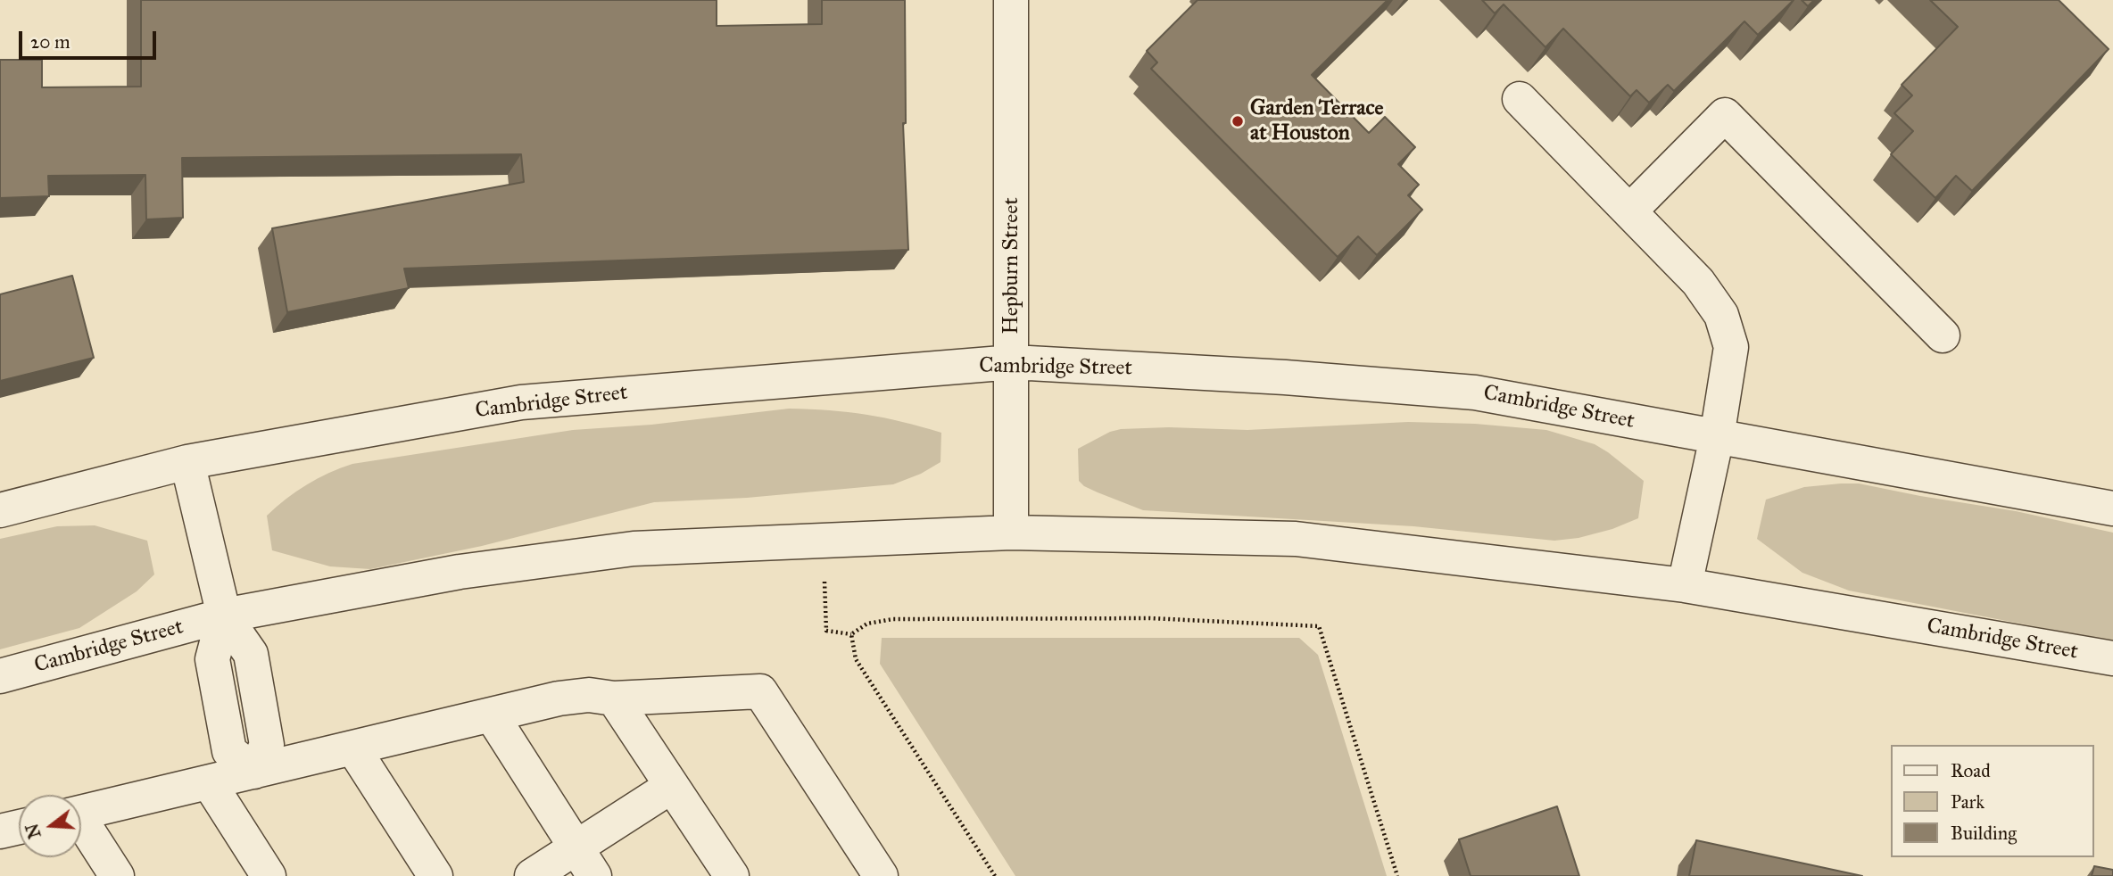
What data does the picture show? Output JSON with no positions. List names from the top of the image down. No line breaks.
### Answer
{"streets":{"street":["Hepburn Street","Cambridge Street"]},"crossings":[["Hepburn Street","Cambridge Street"]],"places":["Garden Terrace at Houston"],"legend":["Road","Park","Building"],"scale_bar":"20 m","north":"left"}
